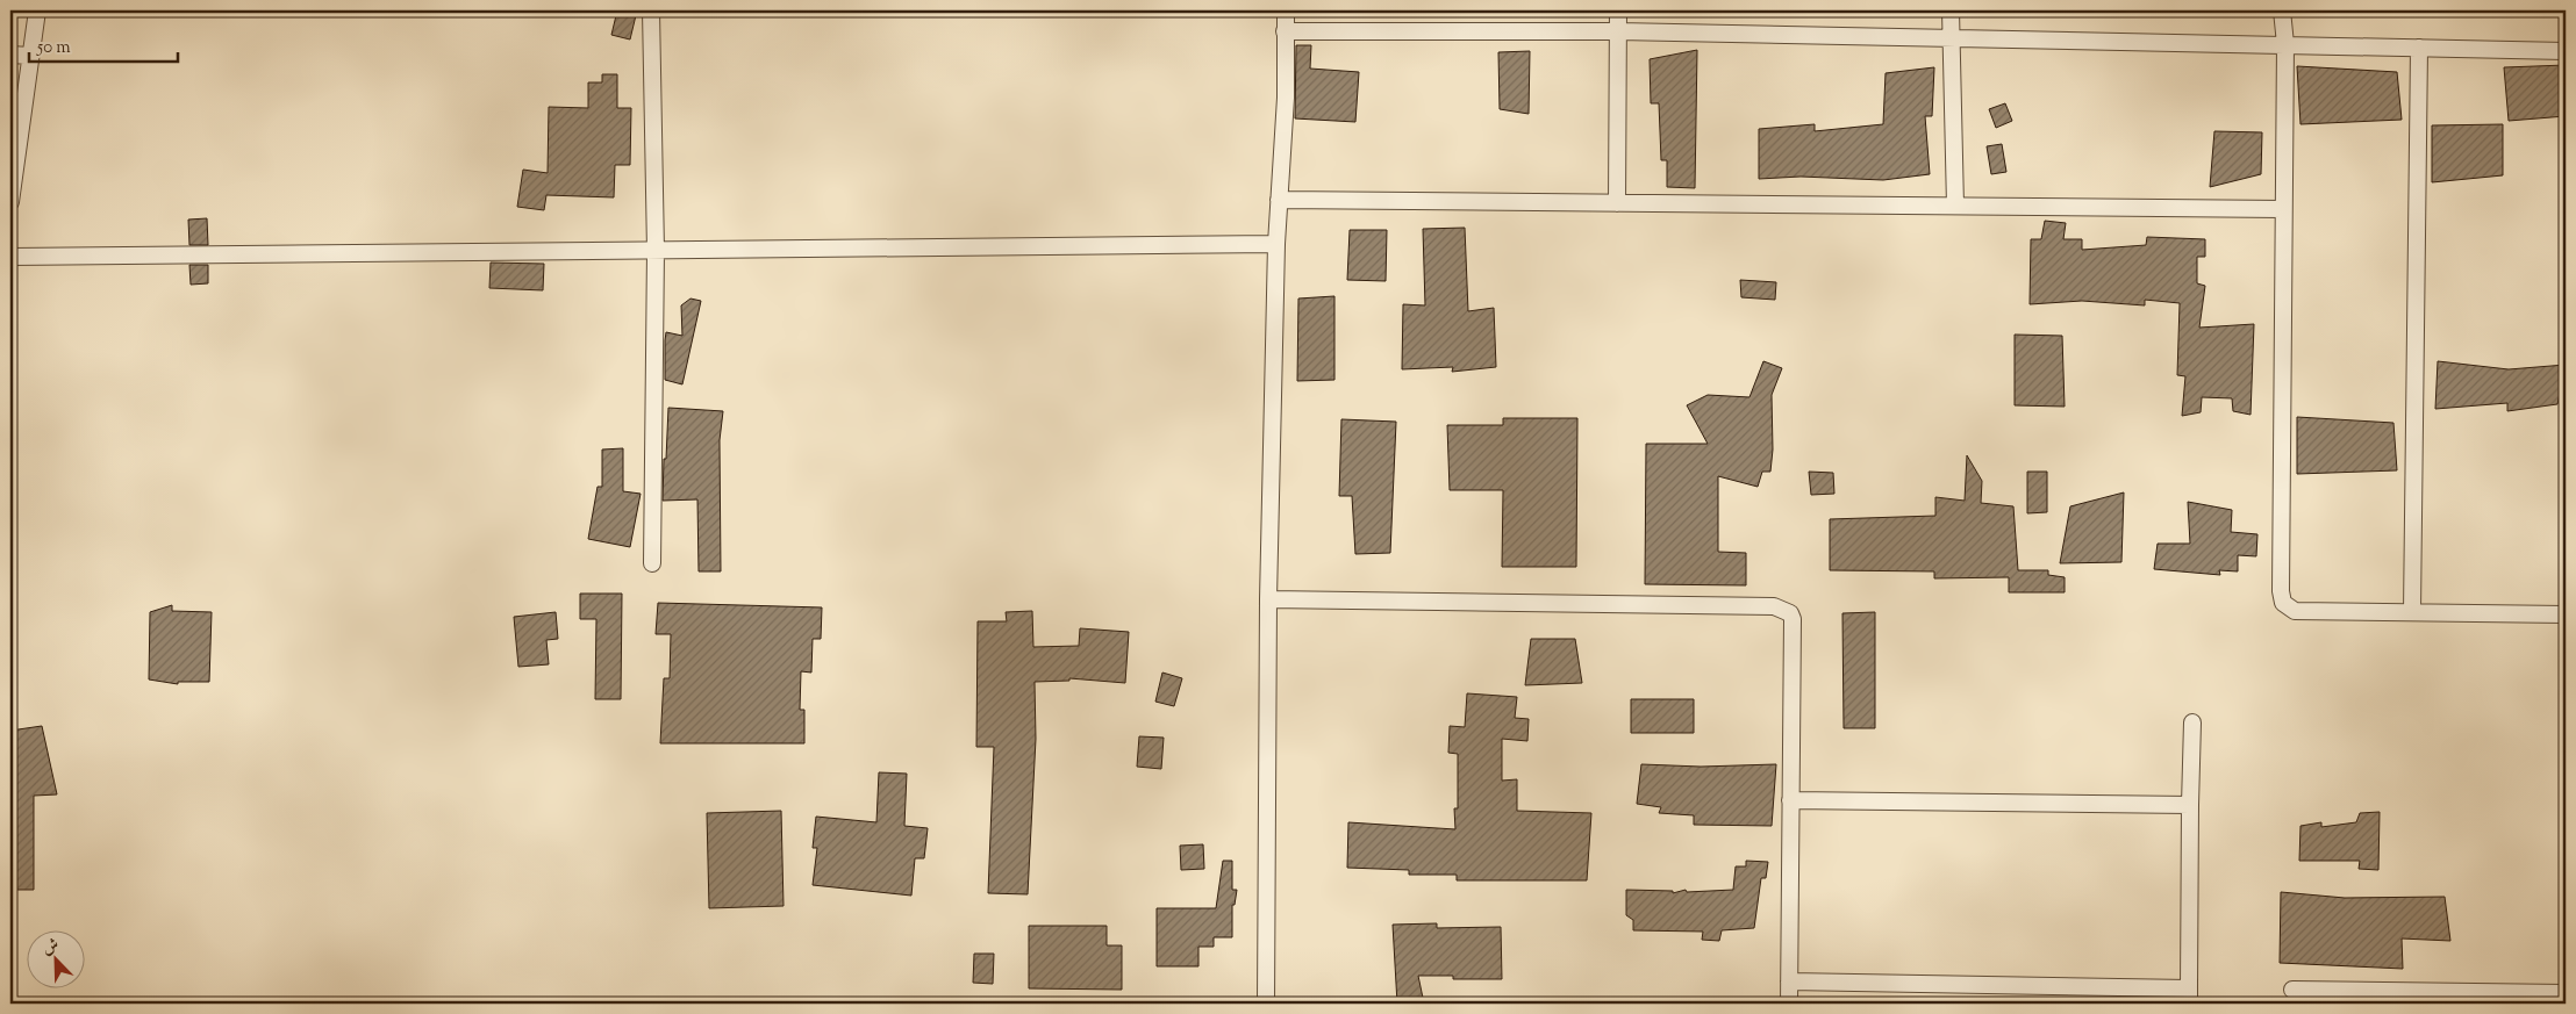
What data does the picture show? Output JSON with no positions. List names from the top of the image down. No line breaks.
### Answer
{"scale_bar":"50 m","north":"top left"}
